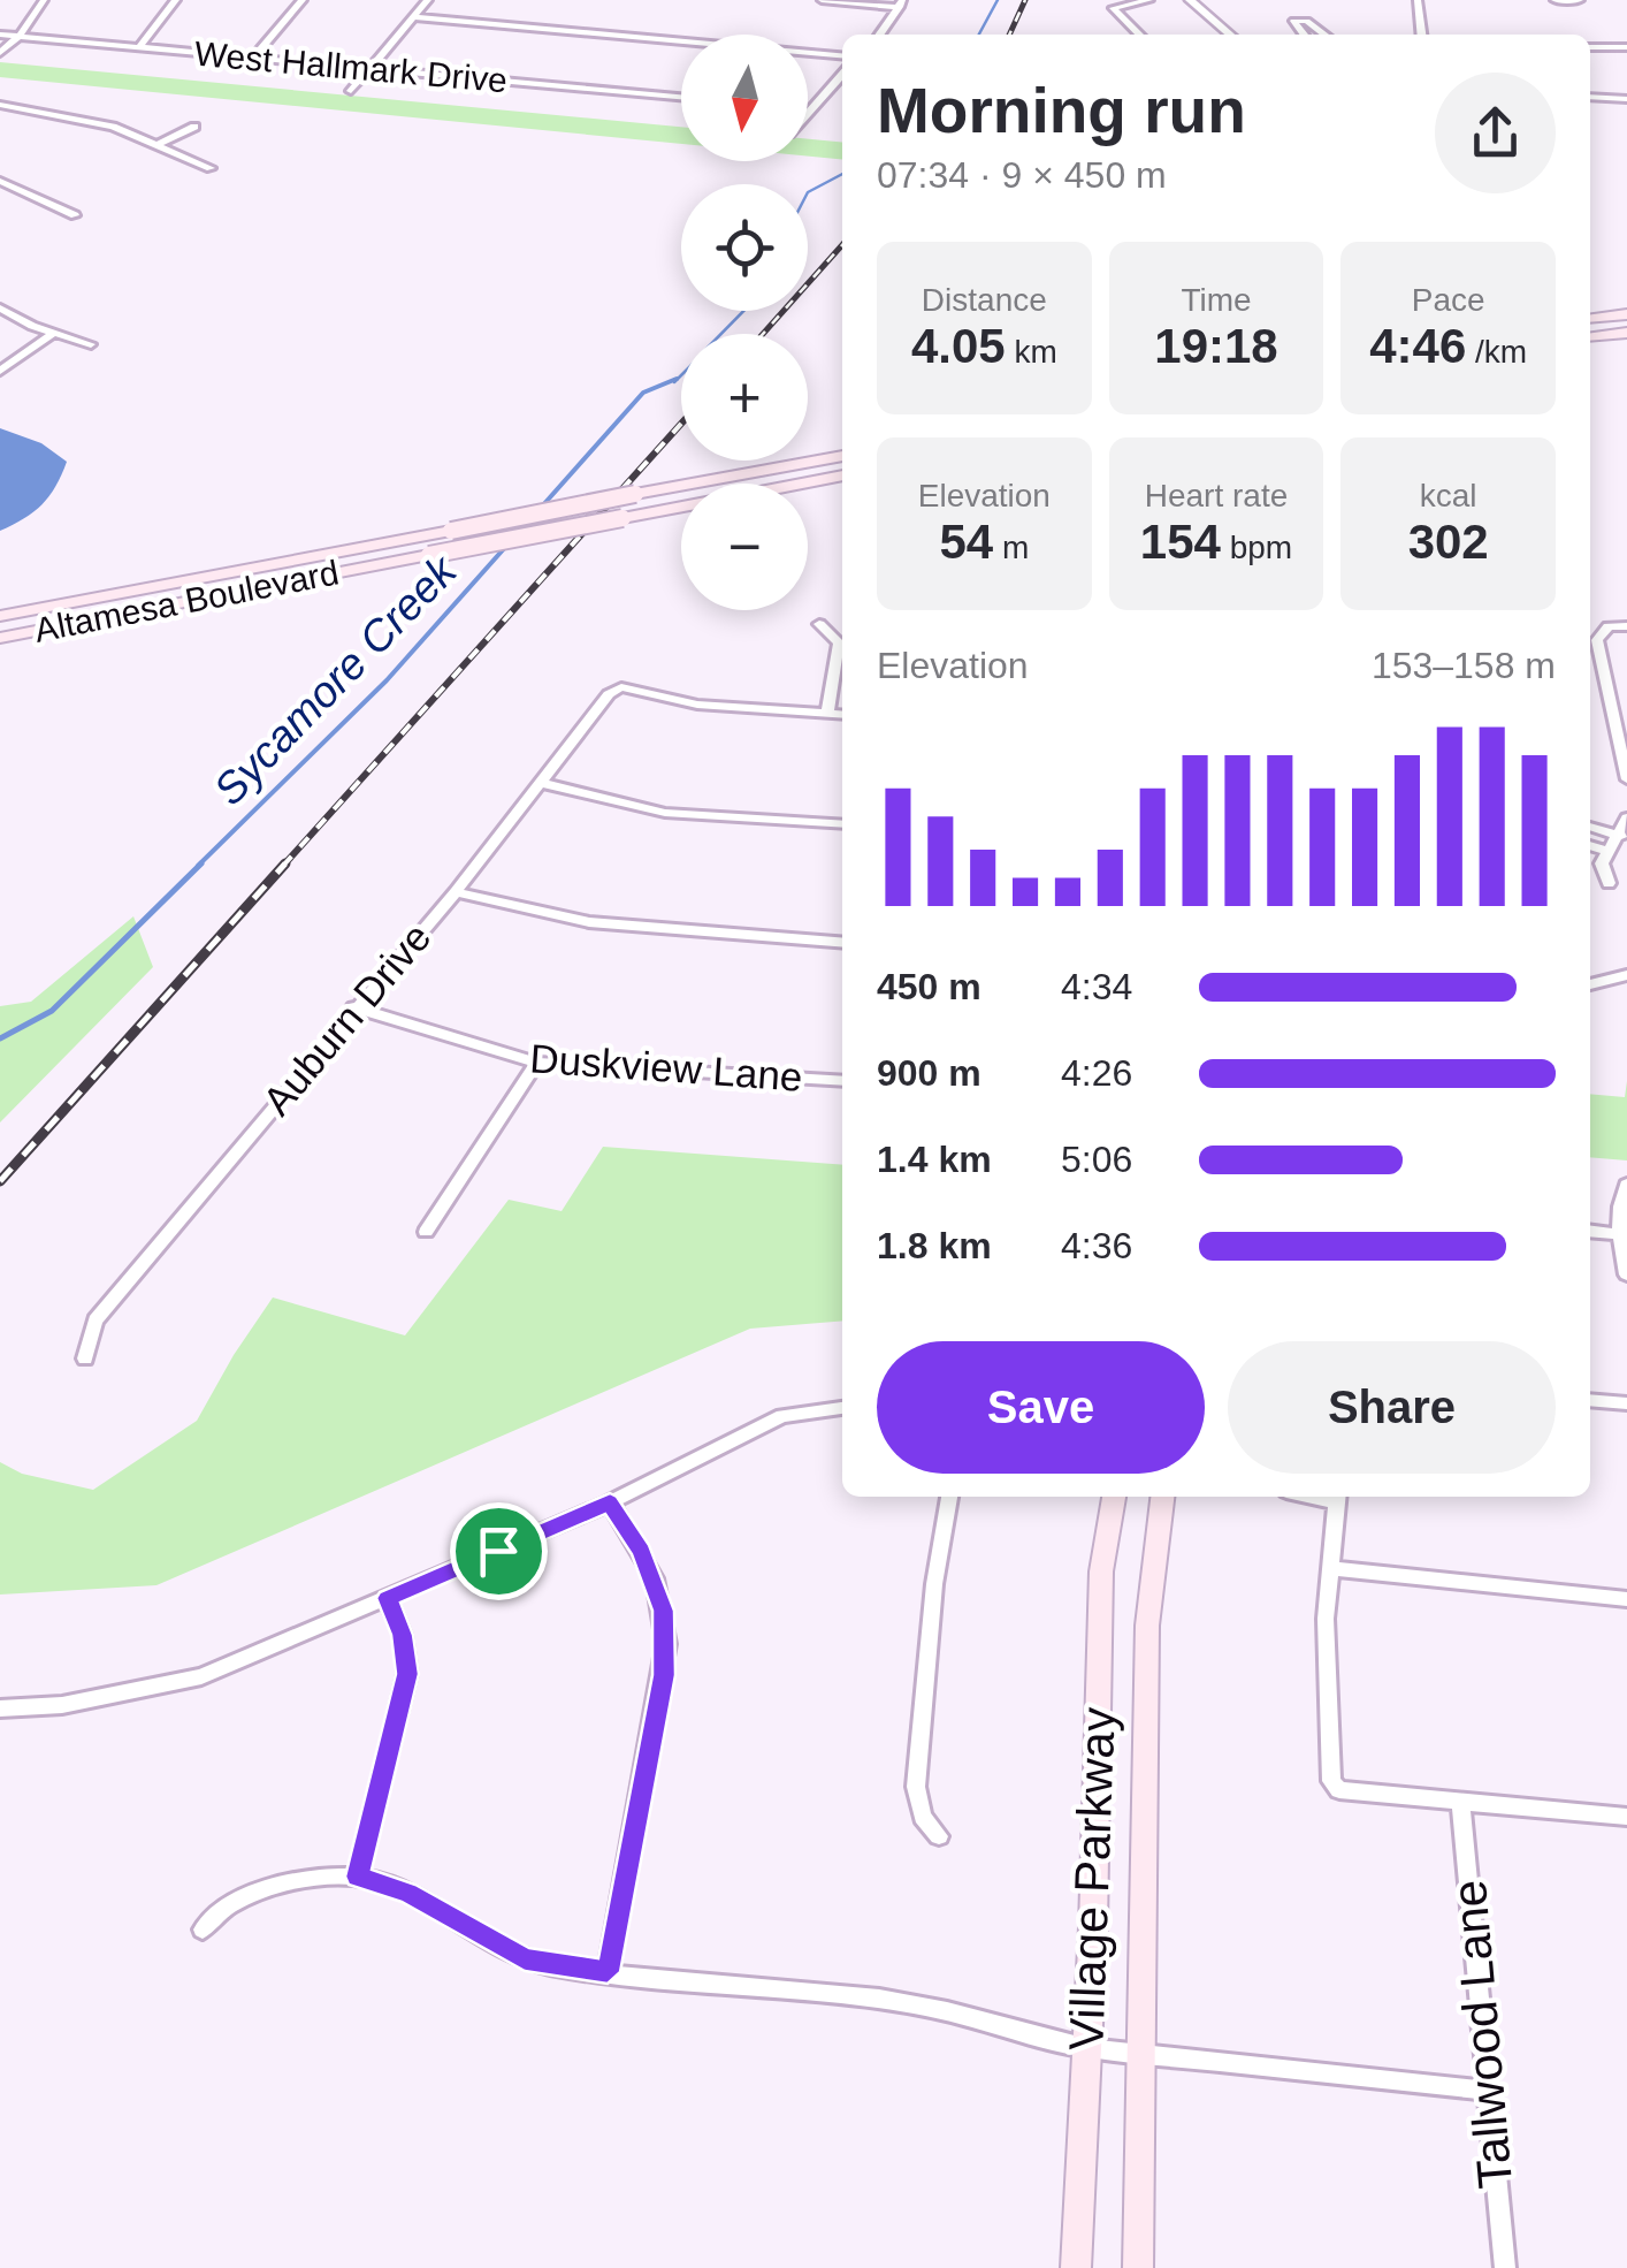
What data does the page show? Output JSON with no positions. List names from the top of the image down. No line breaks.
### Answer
{"streets":{"main road":["Altamesa Boulevard","Village Parkway"],"street":["West Hallmark Drive","Auburn Drive","Duskview Lane","Tallwood Lane"]},"crossings":[["Auburn Drive","Duskview Lane"]],"water":["Sycamore Creek"],"north":"bottom","page":{"map_buttons":["+","−"],"heading":["Morning run","07:34 · 9 × 450 m"],"stats":[["Distance","4.05 km"],["Time","19:18"],["Pace","4:46 /km"],["Elevation","54 m"],["Heart rate","154 bpm"],["kcal","302"]],"chart":["Elevation","153–158 m"],"list":[{"name":"450 m","note":"4:34"},{"name":"900 m","note":"4:26"},{"name":"1.4 km","note":"5:06"},{"name":"1.8 km","note":"4:36"}],"buttons":["Save","Share"]}}
